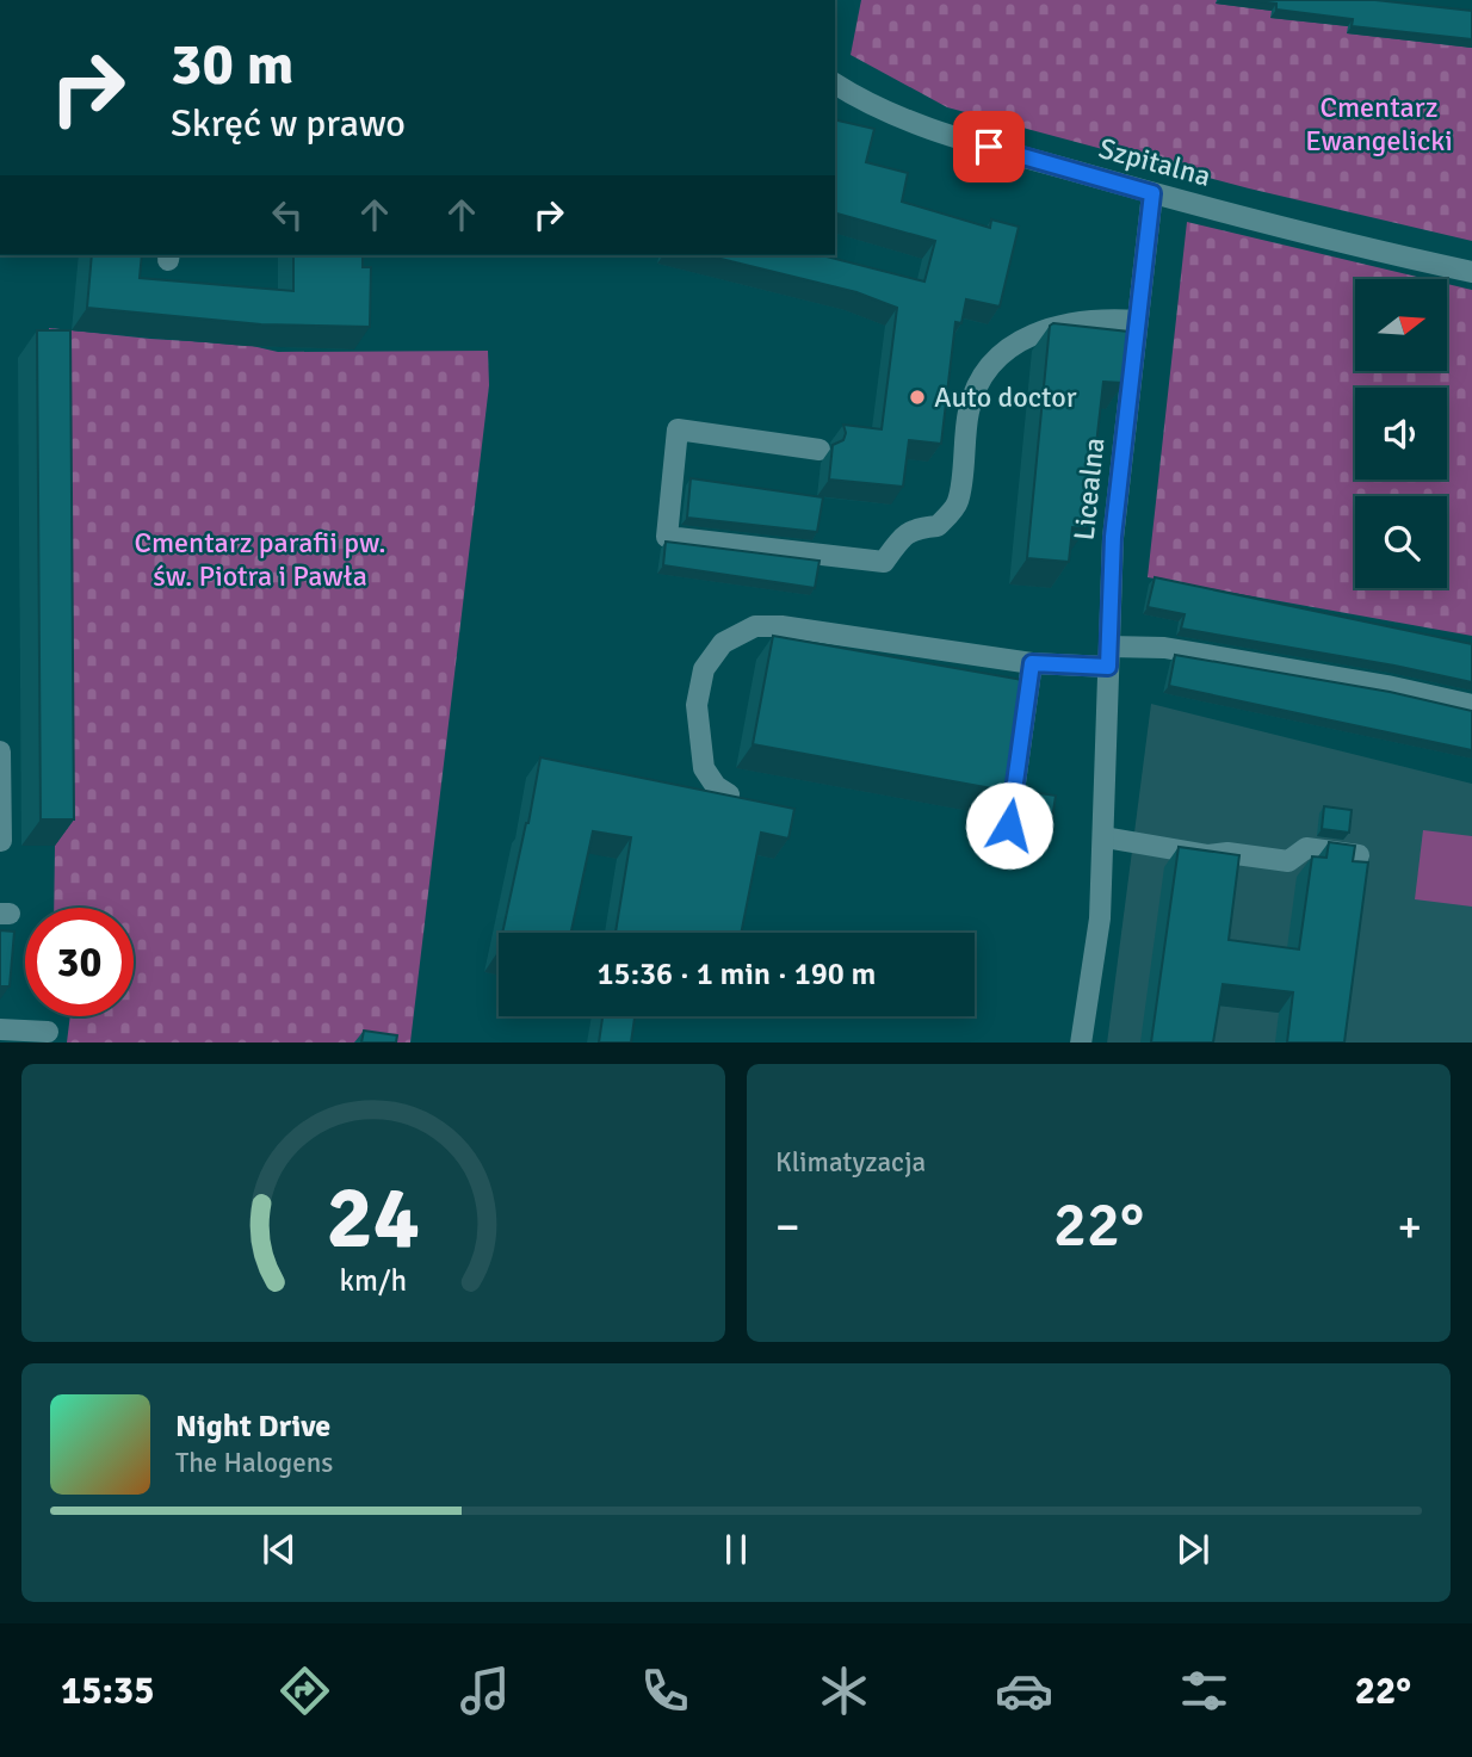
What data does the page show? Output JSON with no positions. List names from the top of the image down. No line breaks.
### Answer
{"streets":{"street":["Szpitalna","Licealna"]},"crossings":[["Szpitalna","Licealna"]],"parks":["Cmentarz Ewangelicki","Cmentarz parafii pw. św. Piotra i Pawła"],"places":["Auto doctor"],"north":"right","page":{"turn":["30 m","Skręć w prawo"],"limit":"30","trip":"15:36 · 1 min · 190 m","tile":"Klimatyzacja","heat":["−","22°","+"],"song":["Night Drive","The Halogens"],"tabs":["15:35","22°"],"gauge":["24","km/h"]}}
